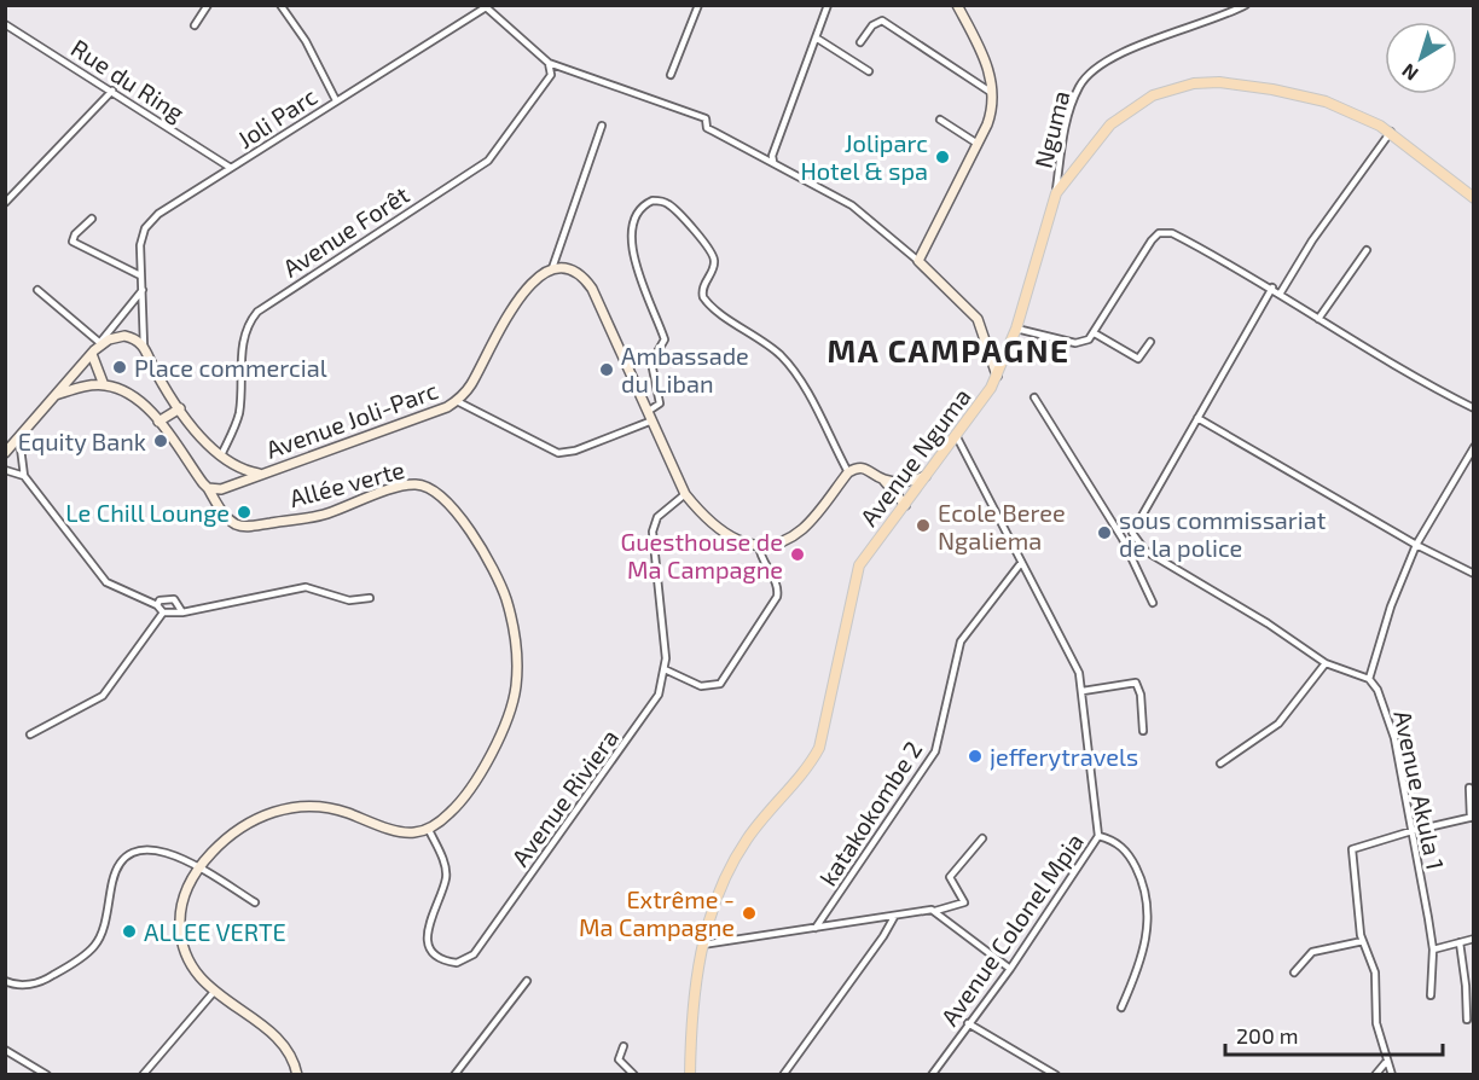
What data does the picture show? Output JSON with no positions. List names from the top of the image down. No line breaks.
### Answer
{"streets":{"main road":["Avenue Nguma"],"street":["Rue du Ring","Joli Parc","Nguma","Avenue Forêt","Avenue Joli-Parc","Allée verte","Avenue Akula 1","Avenue Riviera","katakokombe 2","Avenue Colonel Mpia"]},"crossings":[["Rue du Ring","Joli Parc"],["Nguma","Avenue Nguma"],["Avenue Joli-Parc","Allée verte"],["Avenue Nguma","Avenue Colonel Mpia"],["Allée verte","Avenue Riviera"],["katakokombe 2","Avenue Colonel Mpia"]],"districts":["MA CAMPAGNE"],"places":["Joliparc Hotel & spa","Place commercial","Ambassade du Liban","Equity Bank","Le Chill Lounge","Ecole Beree Ngaliema","sous commissariat de la police","Guesthouse de Ma Campagne","jefferytravels","Extrême - Ma Campagne","ALLEE VERTE"],"scale_bar":"200 m","north":"bottom left"}
